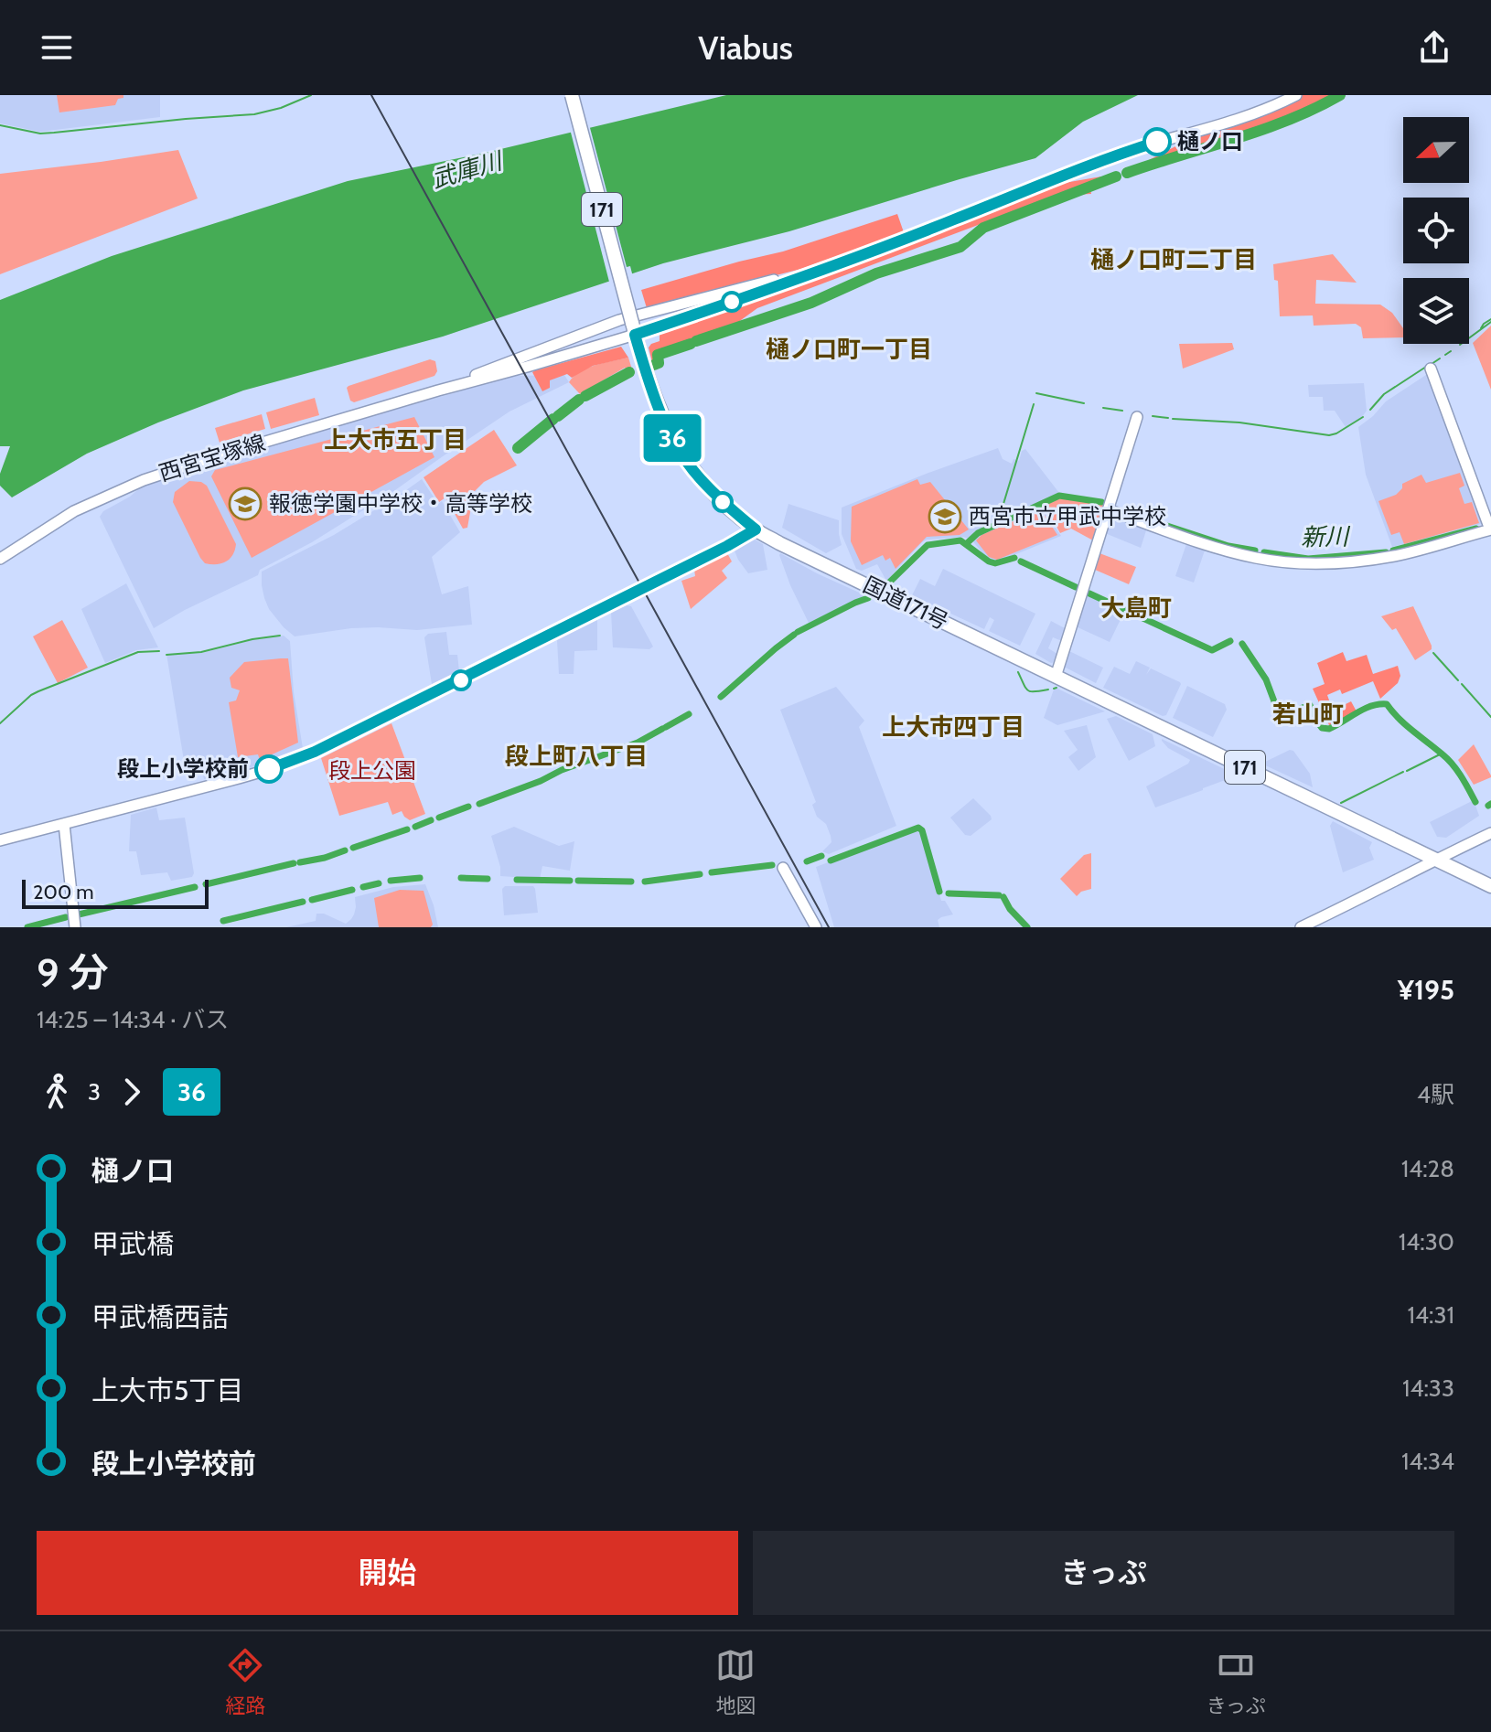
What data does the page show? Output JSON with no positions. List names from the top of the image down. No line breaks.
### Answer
{"streets":{"highway":["171","国道171号"],"street":["西宮宝塚線"]},"crossings":[["西宮宝塚線","国道171号"]],"districts":["樋ノ口町二丁目","樋ノ口町一丁目","上大市五丁目","大島町","若山町","上大市四丁目","段上町八丁目"],"water":["武庫川","新川"],"parks":["段上公園"],"places":{"other":["樋ノ口","段上小学校前"],"school or university":["報徳学園中学校・高等学校","西宮市立甲武中学校"]},"lines":["bus line 36"],"scale_bar":"200 m","north":"left","page":{"header":"Viabus","on_map":"36","scale":"200 m","heading":["9 分","14:25 – 14:34 · バス","¥195"],"legs":["3","36","4駅"],"list":[{"name":"樋ノ口","value":"14:28"},{"name":"甲武橋","value":"14:30"},{"name":"甲武橋西詰","value":"14:31"},{"name":"上大市5丁目","value":"14:33"},{"name":"段上小学校前","value":"14:34"}],"buttons":["開始","きっぷ"],"tabs":["経路","地図","きっぷ"]}}
